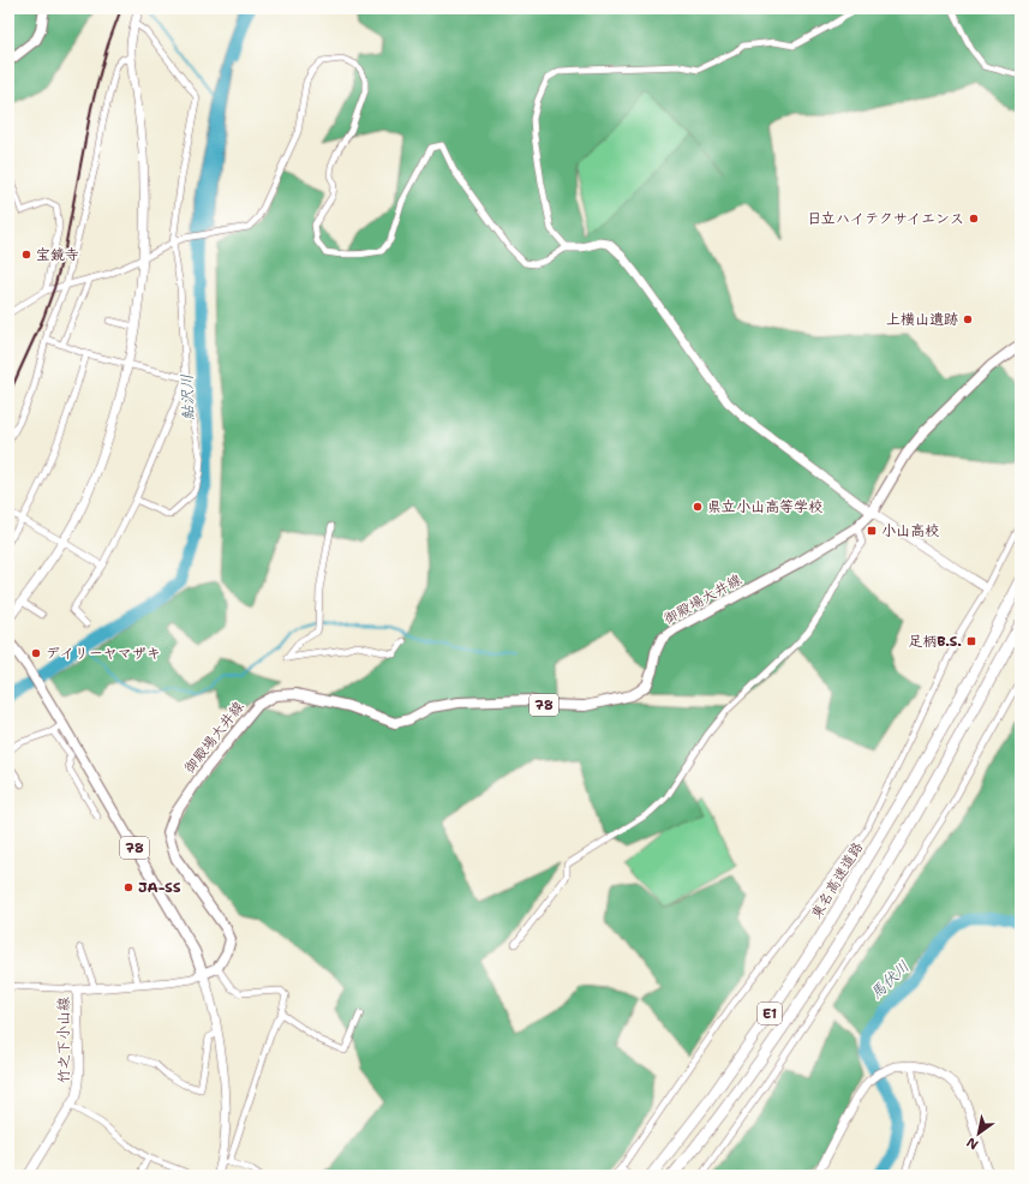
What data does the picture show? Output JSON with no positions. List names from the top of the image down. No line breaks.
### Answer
{"streets":{"highway":["東名高速道路","E1"],"main road":["御殿場大井線","78"],"street":["竹之下小山線"]},"crossings":[["78","竹之下小山線"]],"water":["鮎沢川","馬伏川"],"places":{"other":["日立ハイテクサイエンス","宝鏡寺","上横山遺跡","県立小山高等学校","デイリーヤマザキ","JA-SS"],"transit":["小山高校","足柄B.S."]},"north":"bottom left"}
